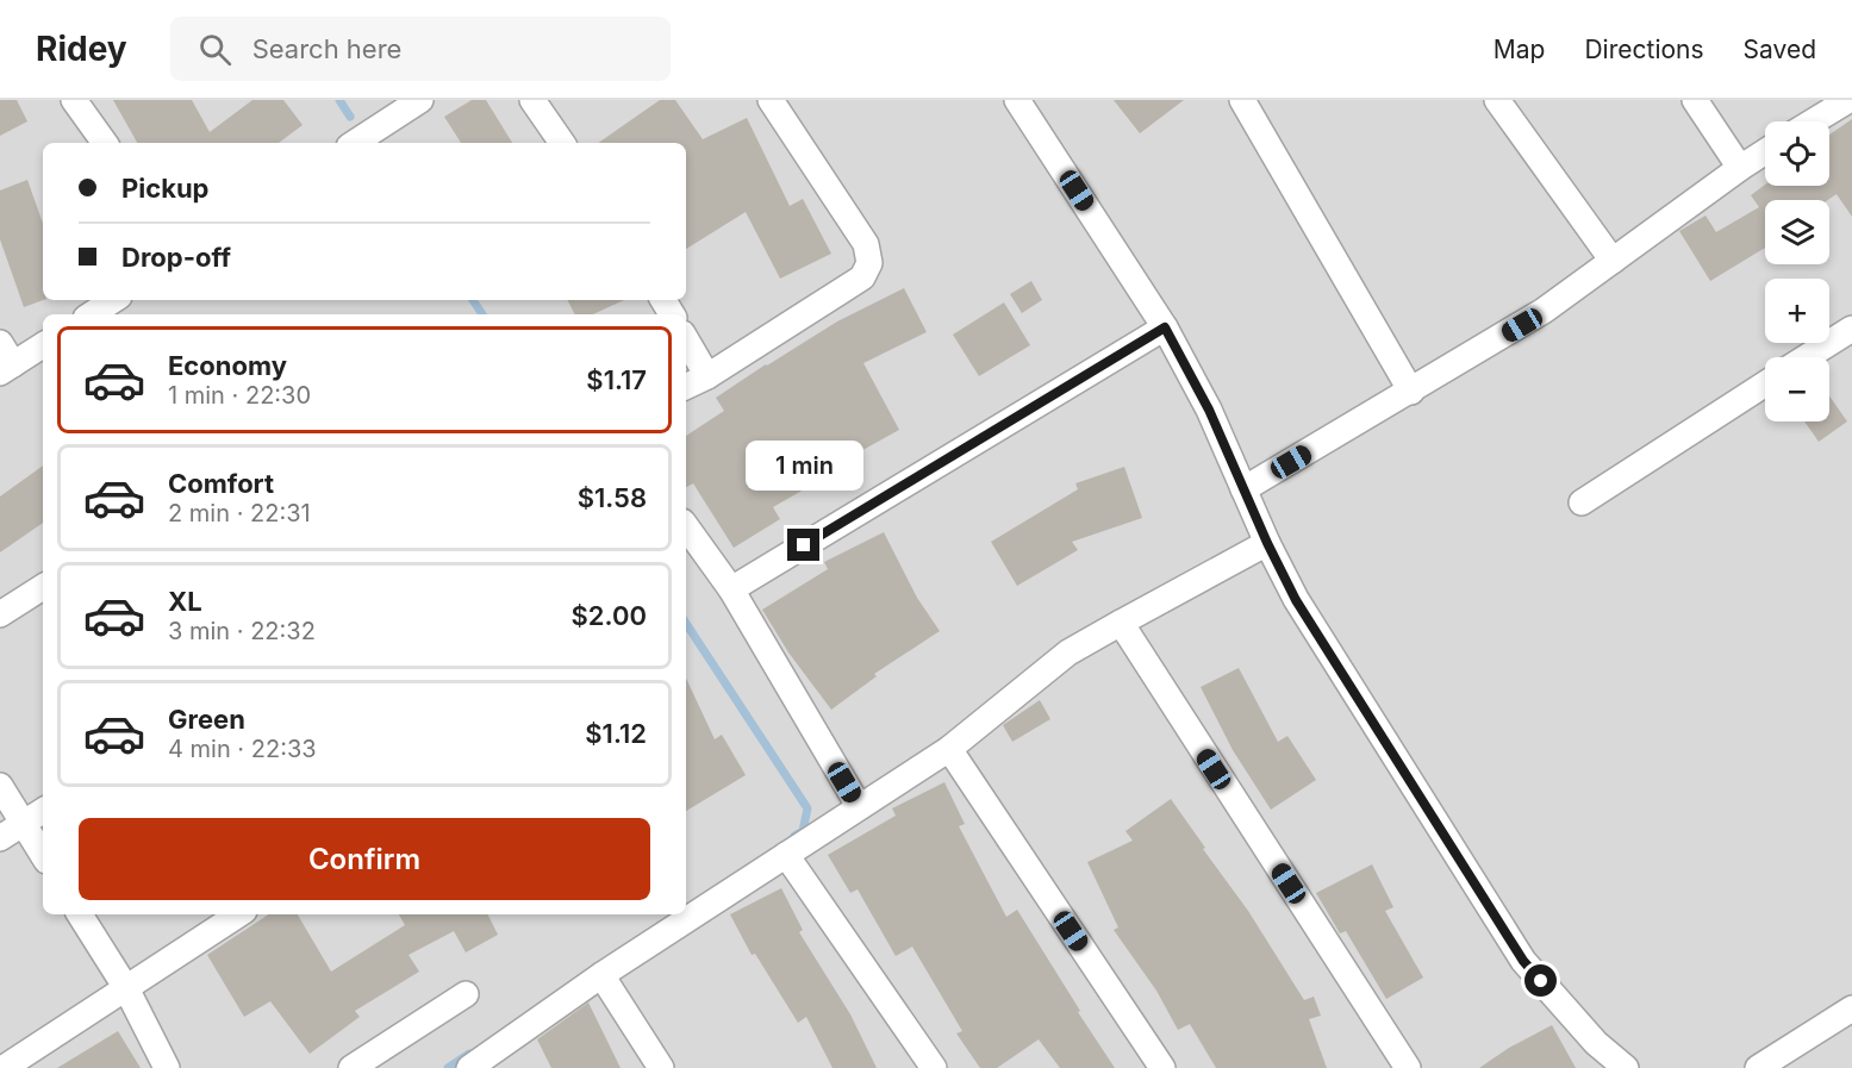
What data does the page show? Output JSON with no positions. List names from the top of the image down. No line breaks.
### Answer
{"page":{"header":"Ridey","search":"Search here","nav":["Map","Directions","Saved"],"map_buttons":["+","−"],"banner":["Pickup","Drop-off"],"list":[{"name":"Economy","note":"1 min · 22:30","value":"$1.17"},{"name":"Comfort","note":"2 min · 22:31","value":"$1.58"},{"name":"XL","note":"3 min · 22:32","value":"$2.00"},{"name":"Green","note":"4 min · 22:33","value":"$1.12"}],"bubble":"1 min","buttons":"Confirm"}}
